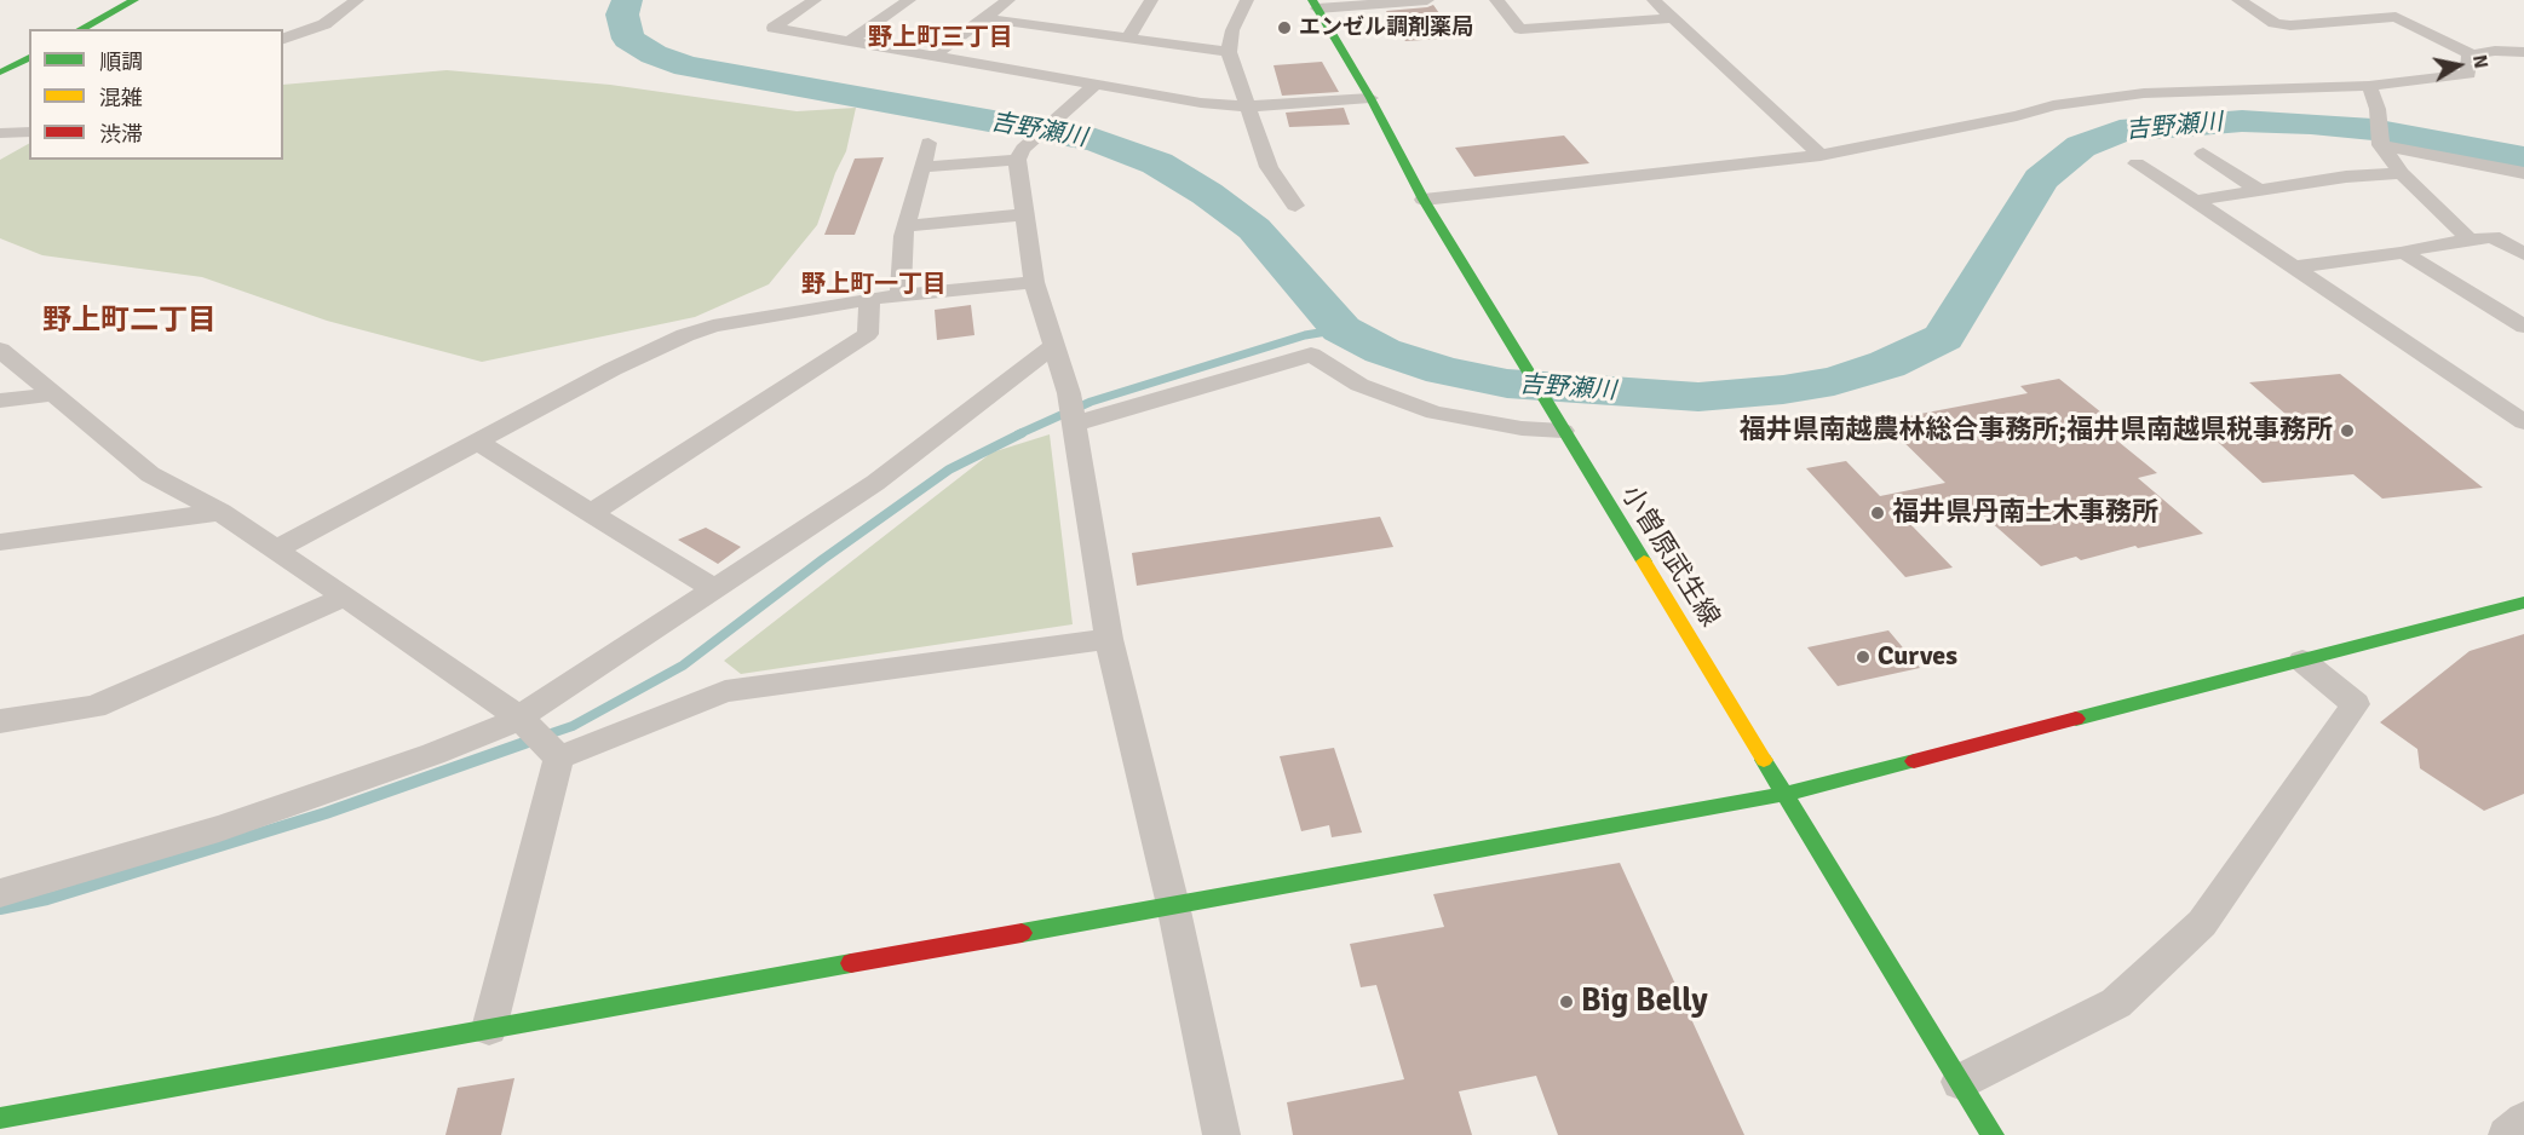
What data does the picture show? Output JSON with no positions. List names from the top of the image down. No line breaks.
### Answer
{"streets":{"street":["小曽原武生線"]},"districts":["野上町三丁目","野上町一丁目","野上町二丁目"],"water":["吉野瀬川"],"places":["エンゼル調剤薬局","福井県南越農林総合事務所;福井県南越県税事務所","福井県丹南土木事務所","Curves","Big Belly"],"legend":["順調","混雑","渋滞"],"north":"right"}
